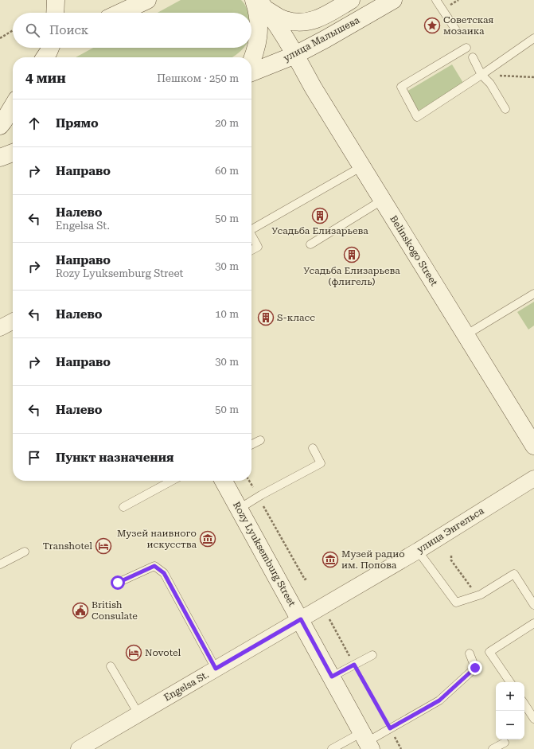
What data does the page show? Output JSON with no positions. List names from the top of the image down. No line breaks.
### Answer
{"streets":{"main road":["улица Малышева","Belinskogo Street","Rozy Lyuksemburg Street"],"street":["улица Энгельса","Engelsa St."]},"crossings":[["улица Малышева","Belinskogo Street"],["улица Энгельса","Rozy Lyuksemburg Street"],["улица Энгельса","Engelsa St."],["Rozy Lyuksemburg Street","Engelsa St."]],"places":{"place":["Советская мозаика"],"building":["Усадьба Елизарьева","Усадьба Елизарьева (флигель)","S-класс"],"museum":["Музей наивного искусства","Музей радио им. Попова"],"hotel":["Transhotel","Novotel"],"public building":["British Consulate"]},"page":{"search":"Поиск","heading":["4 мин","Пешком · 250 m"],"list":[["Прямо","20 m"],["Направо","60 m"],["Налево","Engelsa St.","50 m"],["Направо","Rozy Lyuksemburg Street","30 m"],["Налево","10 m"],["Направо","30 m"],["Налево","50 m"],"Пункт назначения"],"map_buttons":["+","−"]}}
